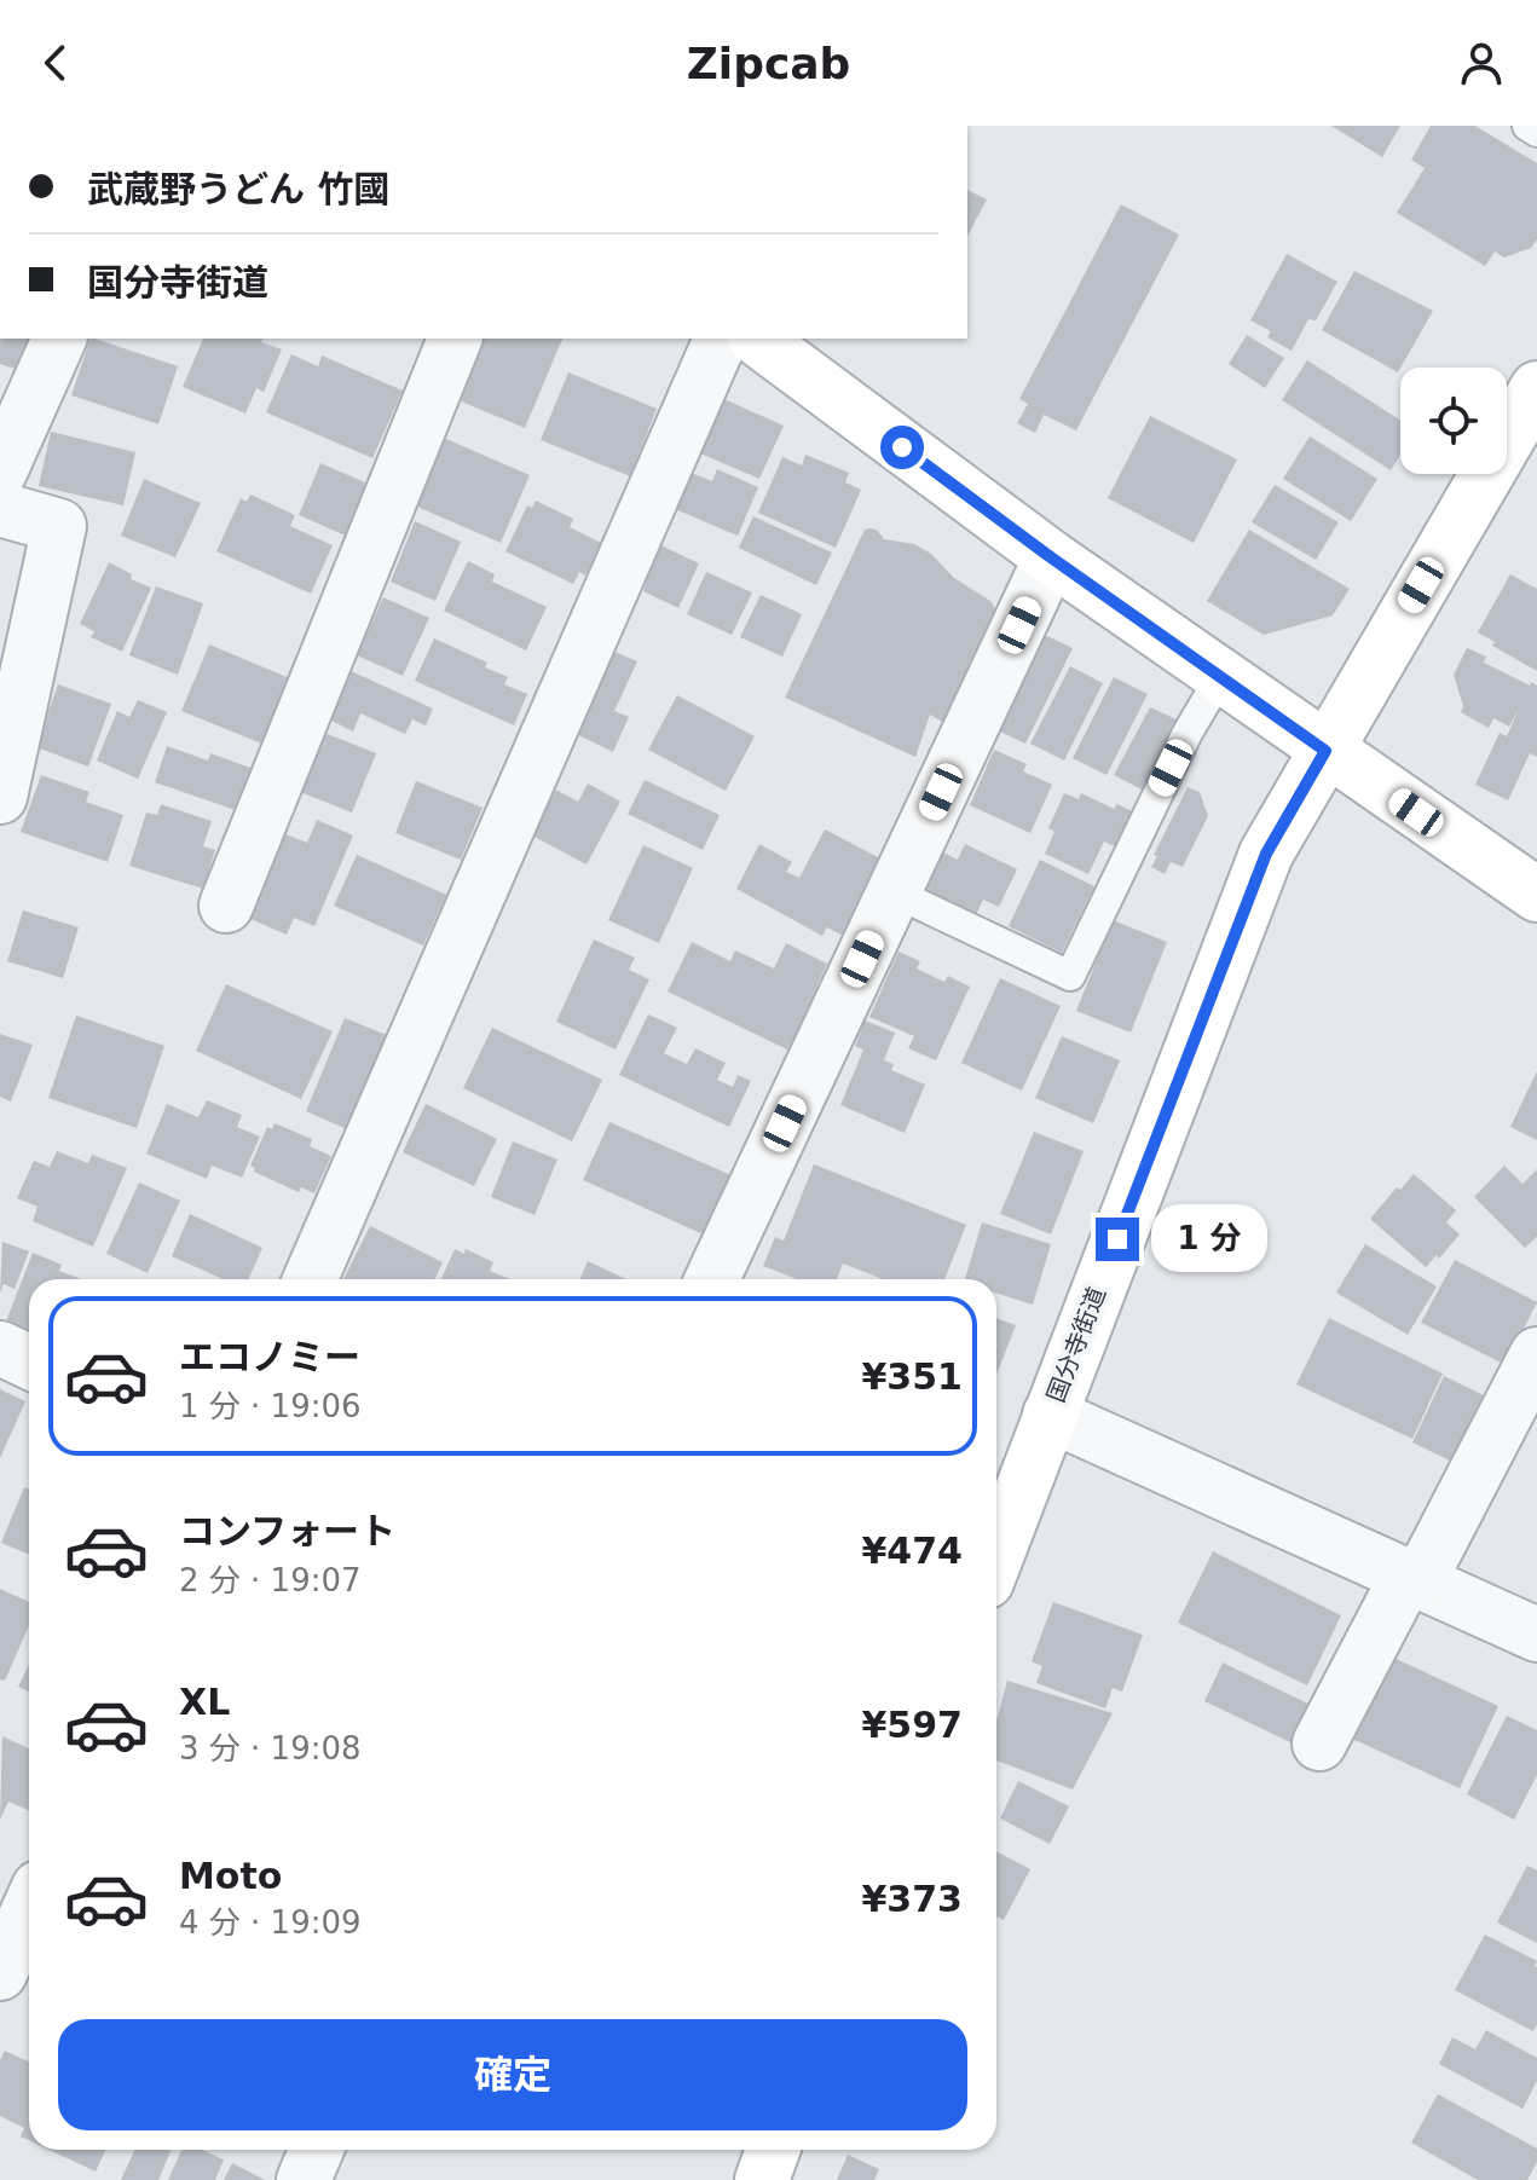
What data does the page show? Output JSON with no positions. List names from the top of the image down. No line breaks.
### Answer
{"streets":{"main road":["国分寺街道"]},"page":{"header":"Zipcab","banner":["武蔵野うどん 竹國","国分寺街道"],"bubble":"1 分","list":[{"name":"エコノミー","note":"1 分 · 19:06","value":"¥351"},{"name":"コンフォート","note":"2 分 · 19:07","value":"¥474"},{"name":"XL","note":"3 分 · 19:08","value":"¥597"},{"name":"Moto","note":"4 分 · 19:09","value":"¥373"}],"buttons":"確定"}}
